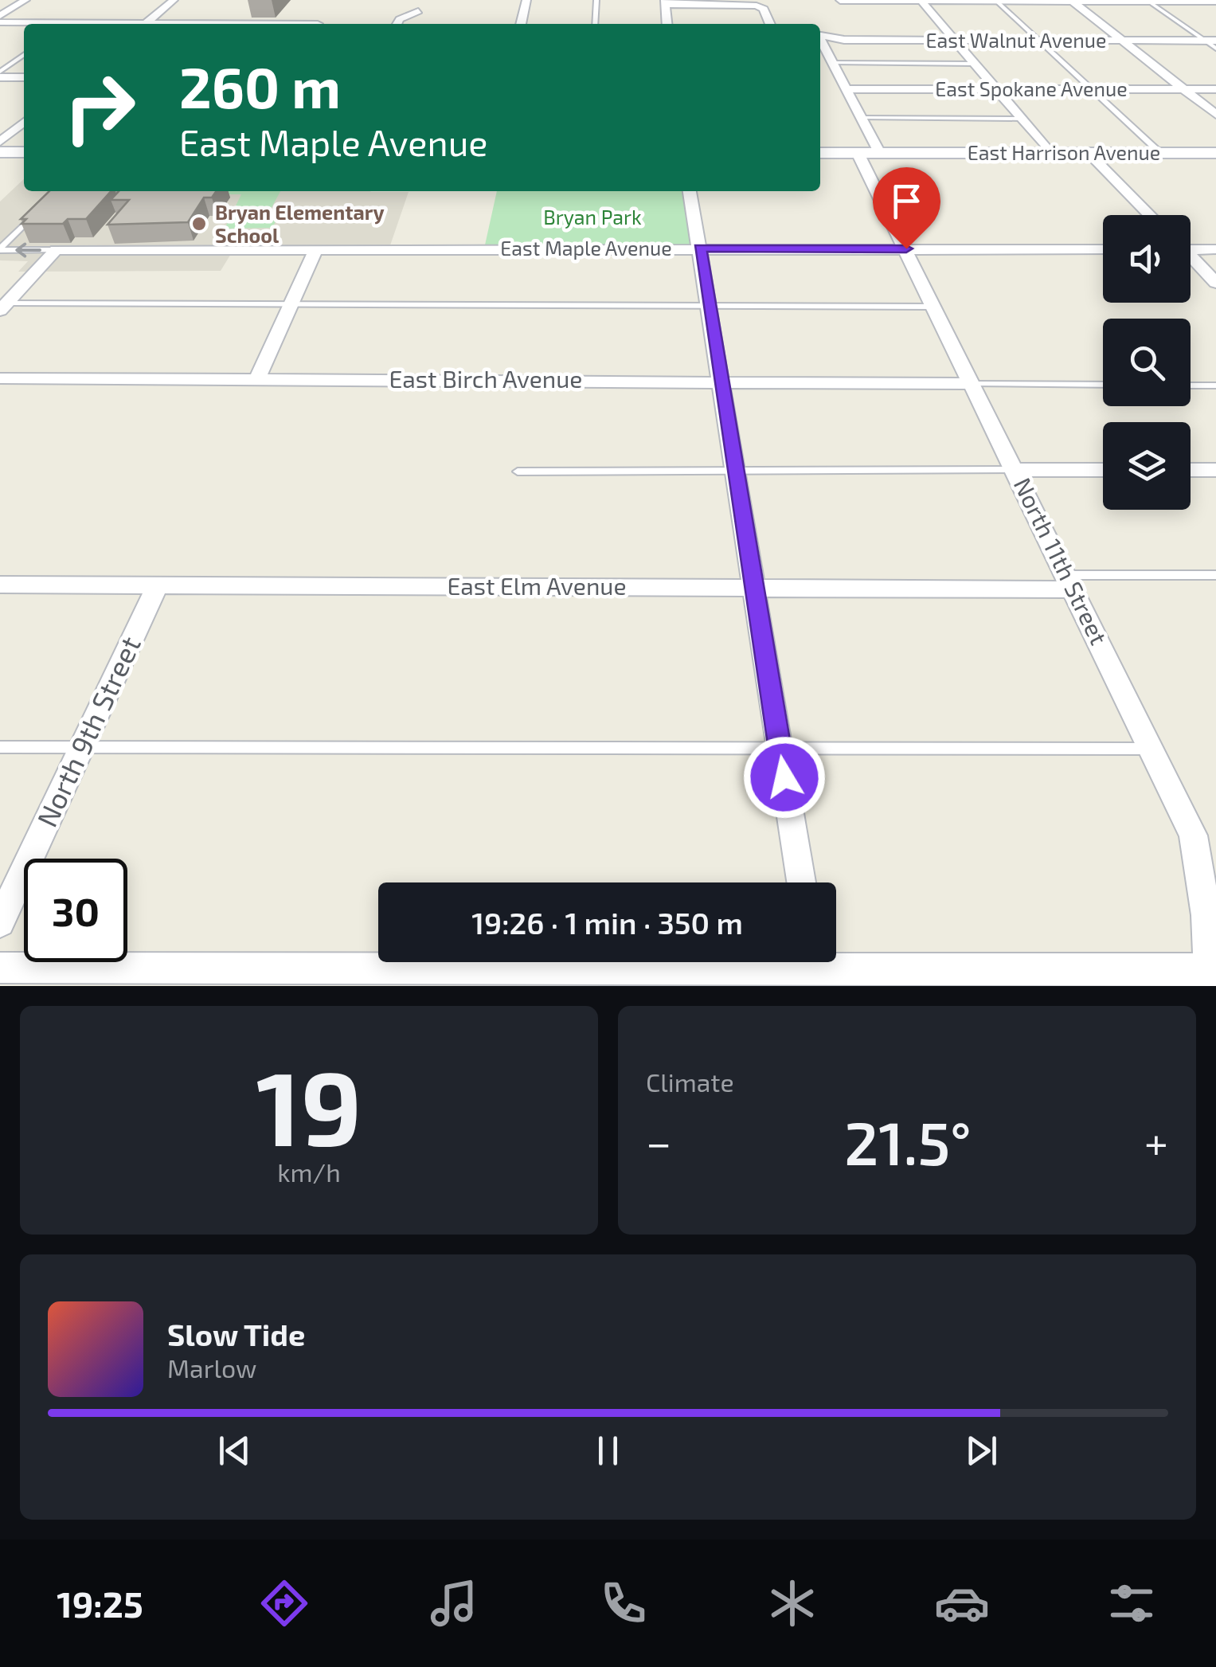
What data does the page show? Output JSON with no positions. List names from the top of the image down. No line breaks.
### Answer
{"streets":{"street":["East Walnut Avenue","East Spokane Avenue","East Harrison Avenue","East Maple Avenue","East Birch Avenue","North 11th Street","East Elm Avenue","North 9th Street"]},"crossings":[["East Spokane Avenue","North 11th Street"],["East Harrison Avenue","North 11th Street"],["East Maple Avenue","North 11th Street"],["East Birch Avenue","North 11th Street"],["North 11th Street","East Elm Avenue"],["East Elm Avenue","North 9th Street"]],"parks":["Bryan Park"],"places":["Bryan Elementary School"],"page":{"turn":["260 m","East Maple Avenue"],"limit":"30","trip":"19:26 · 1 min · 350 m","tile":[["19","km/h"],"Climate"],"heat":["−","21.5°","+"],"song":["Slow Tide","Marlow"],"tabs":"19:25"}}
